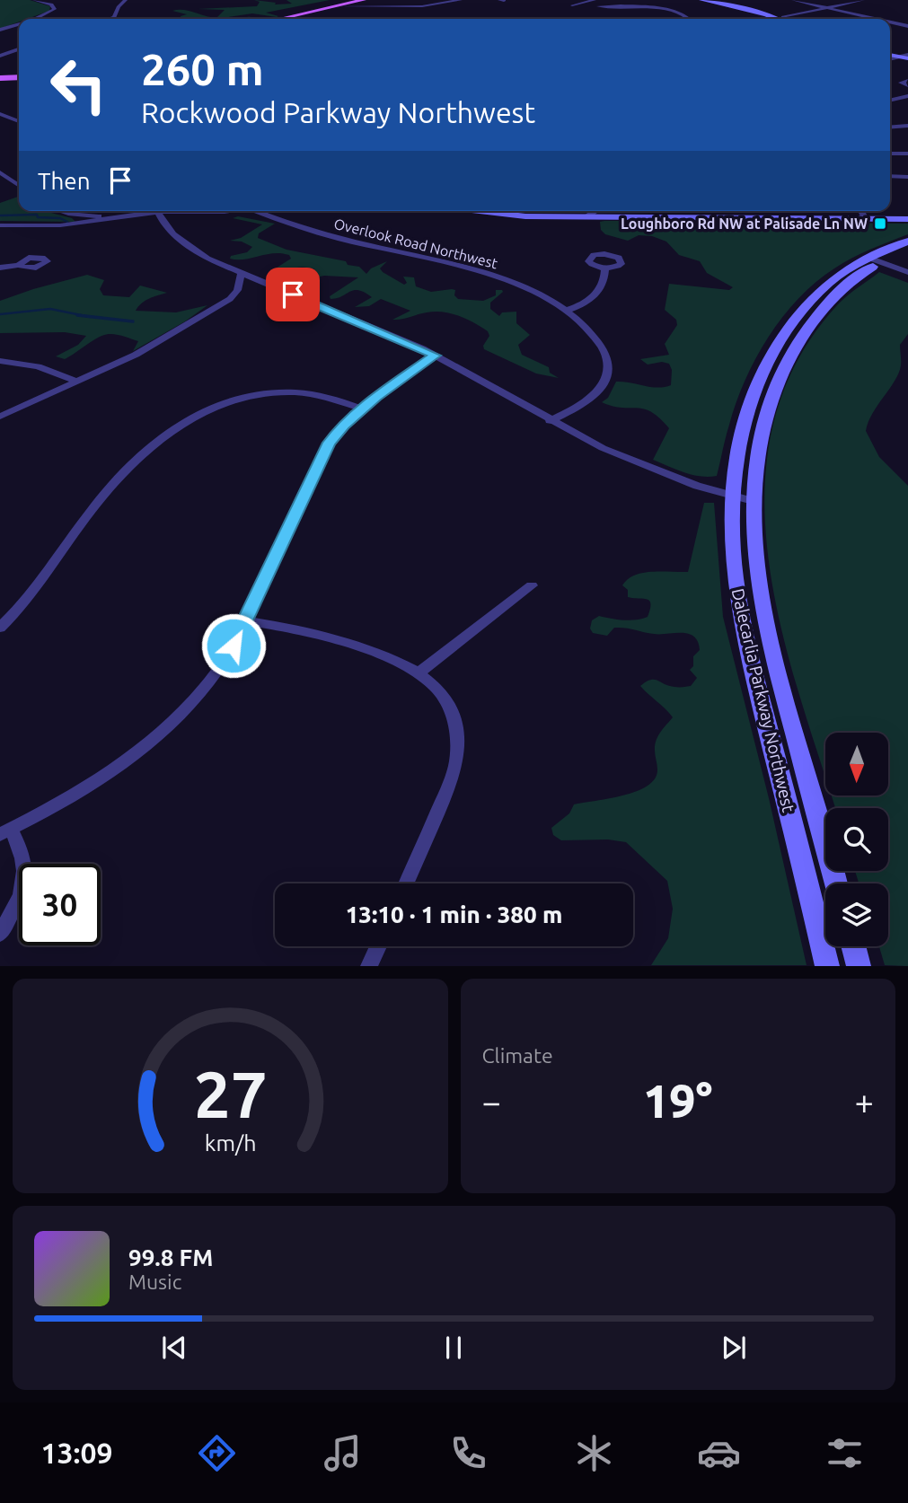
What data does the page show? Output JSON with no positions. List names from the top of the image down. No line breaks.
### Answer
{"streets":{"main road":["Dalecarlia Parkway Northwest"],"street":["Overlook Road Northwest"]},"places":{"transit":["Loughboro Rd NW at Palisade Ln NW"]},"north":"bottom","page":{"turn":["260 m","Rockwood Parkway Northwest"],"then":"Then","limit":"30","trip":"13:10 · 1 min · 380 m","tile":"Climate","heat":["−","19°","+"],"song":["99.8 FM","Music"],"tabs":"13:09","gauge":["27","km/h"]}}
